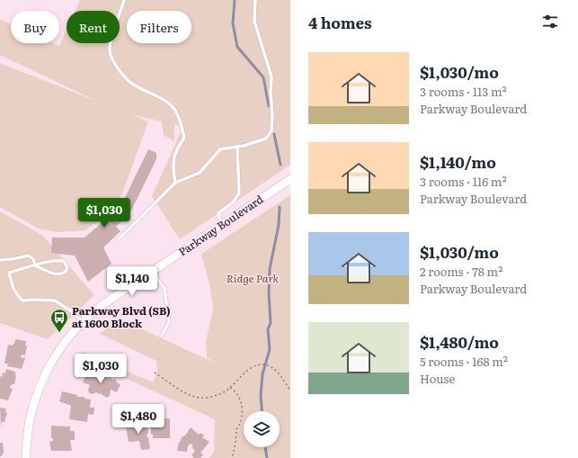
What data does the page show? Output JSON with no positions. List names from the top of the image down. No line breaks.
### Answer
{"streets":{"street":["Parkway Boulevard"]},"parks":["Ridge Park"],"places":{"bus stop":["Parkway Blvd (SB) at 1600 Block"]},"page":{"heading":"4 homes","chip":["Buy","Rent","Filters"],"list":[{"name":"$1,030/mo","note":"3 rooms · 113 m² · Parkway Boulevard"},{"name":"$1,140/mo","note":"3 rooms · 116 m² · Parkway Boulevard"},{"name":"$1,030/mo","note":"2 rooms · 78 m² · Parkway Boulevard"},{"name":"$1,480/mo","note":"5 rooms · 168 m² · House"}],"price":["$1,030","$1,140","$1,030","$1,480"]}}
